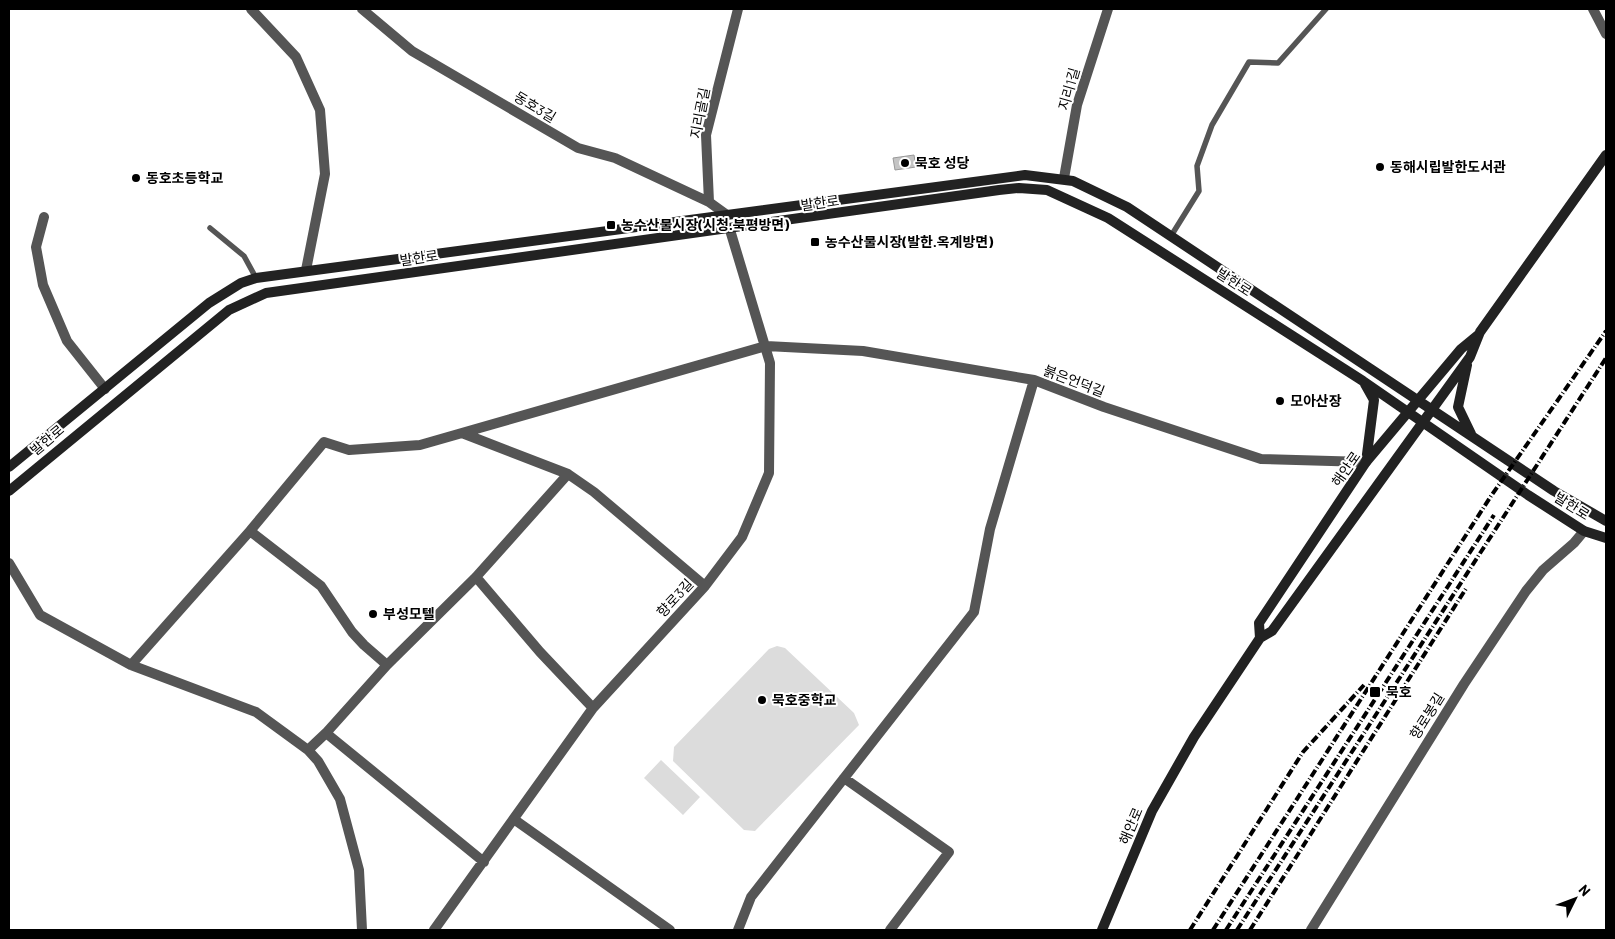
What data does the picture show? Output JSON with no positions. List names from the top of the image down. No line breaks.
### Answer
{"streets":{"street":["지리1길","동호3길","지리골길","발한로","붉은언덕길","해안로","향로3길","향로봉길"]},"crossings":[["지리1길","발한로"],["동호3길","지리골길"],["발한로","해안로"],["발한로","향로3길"],["발한로","향로봉길"],["붉은언덕길","해안로"],["붉은언덕길","향로3길"]],"places":{"other":["묵호 성당","동해시립발한도서관","동호초등학교","모아산장","부성모텔","묵호중학교"],"transit":["농수산물시장(시청.북평방면)","농수산물시장(발한.옥계방면)","묵호"]},"north":"top right"}
